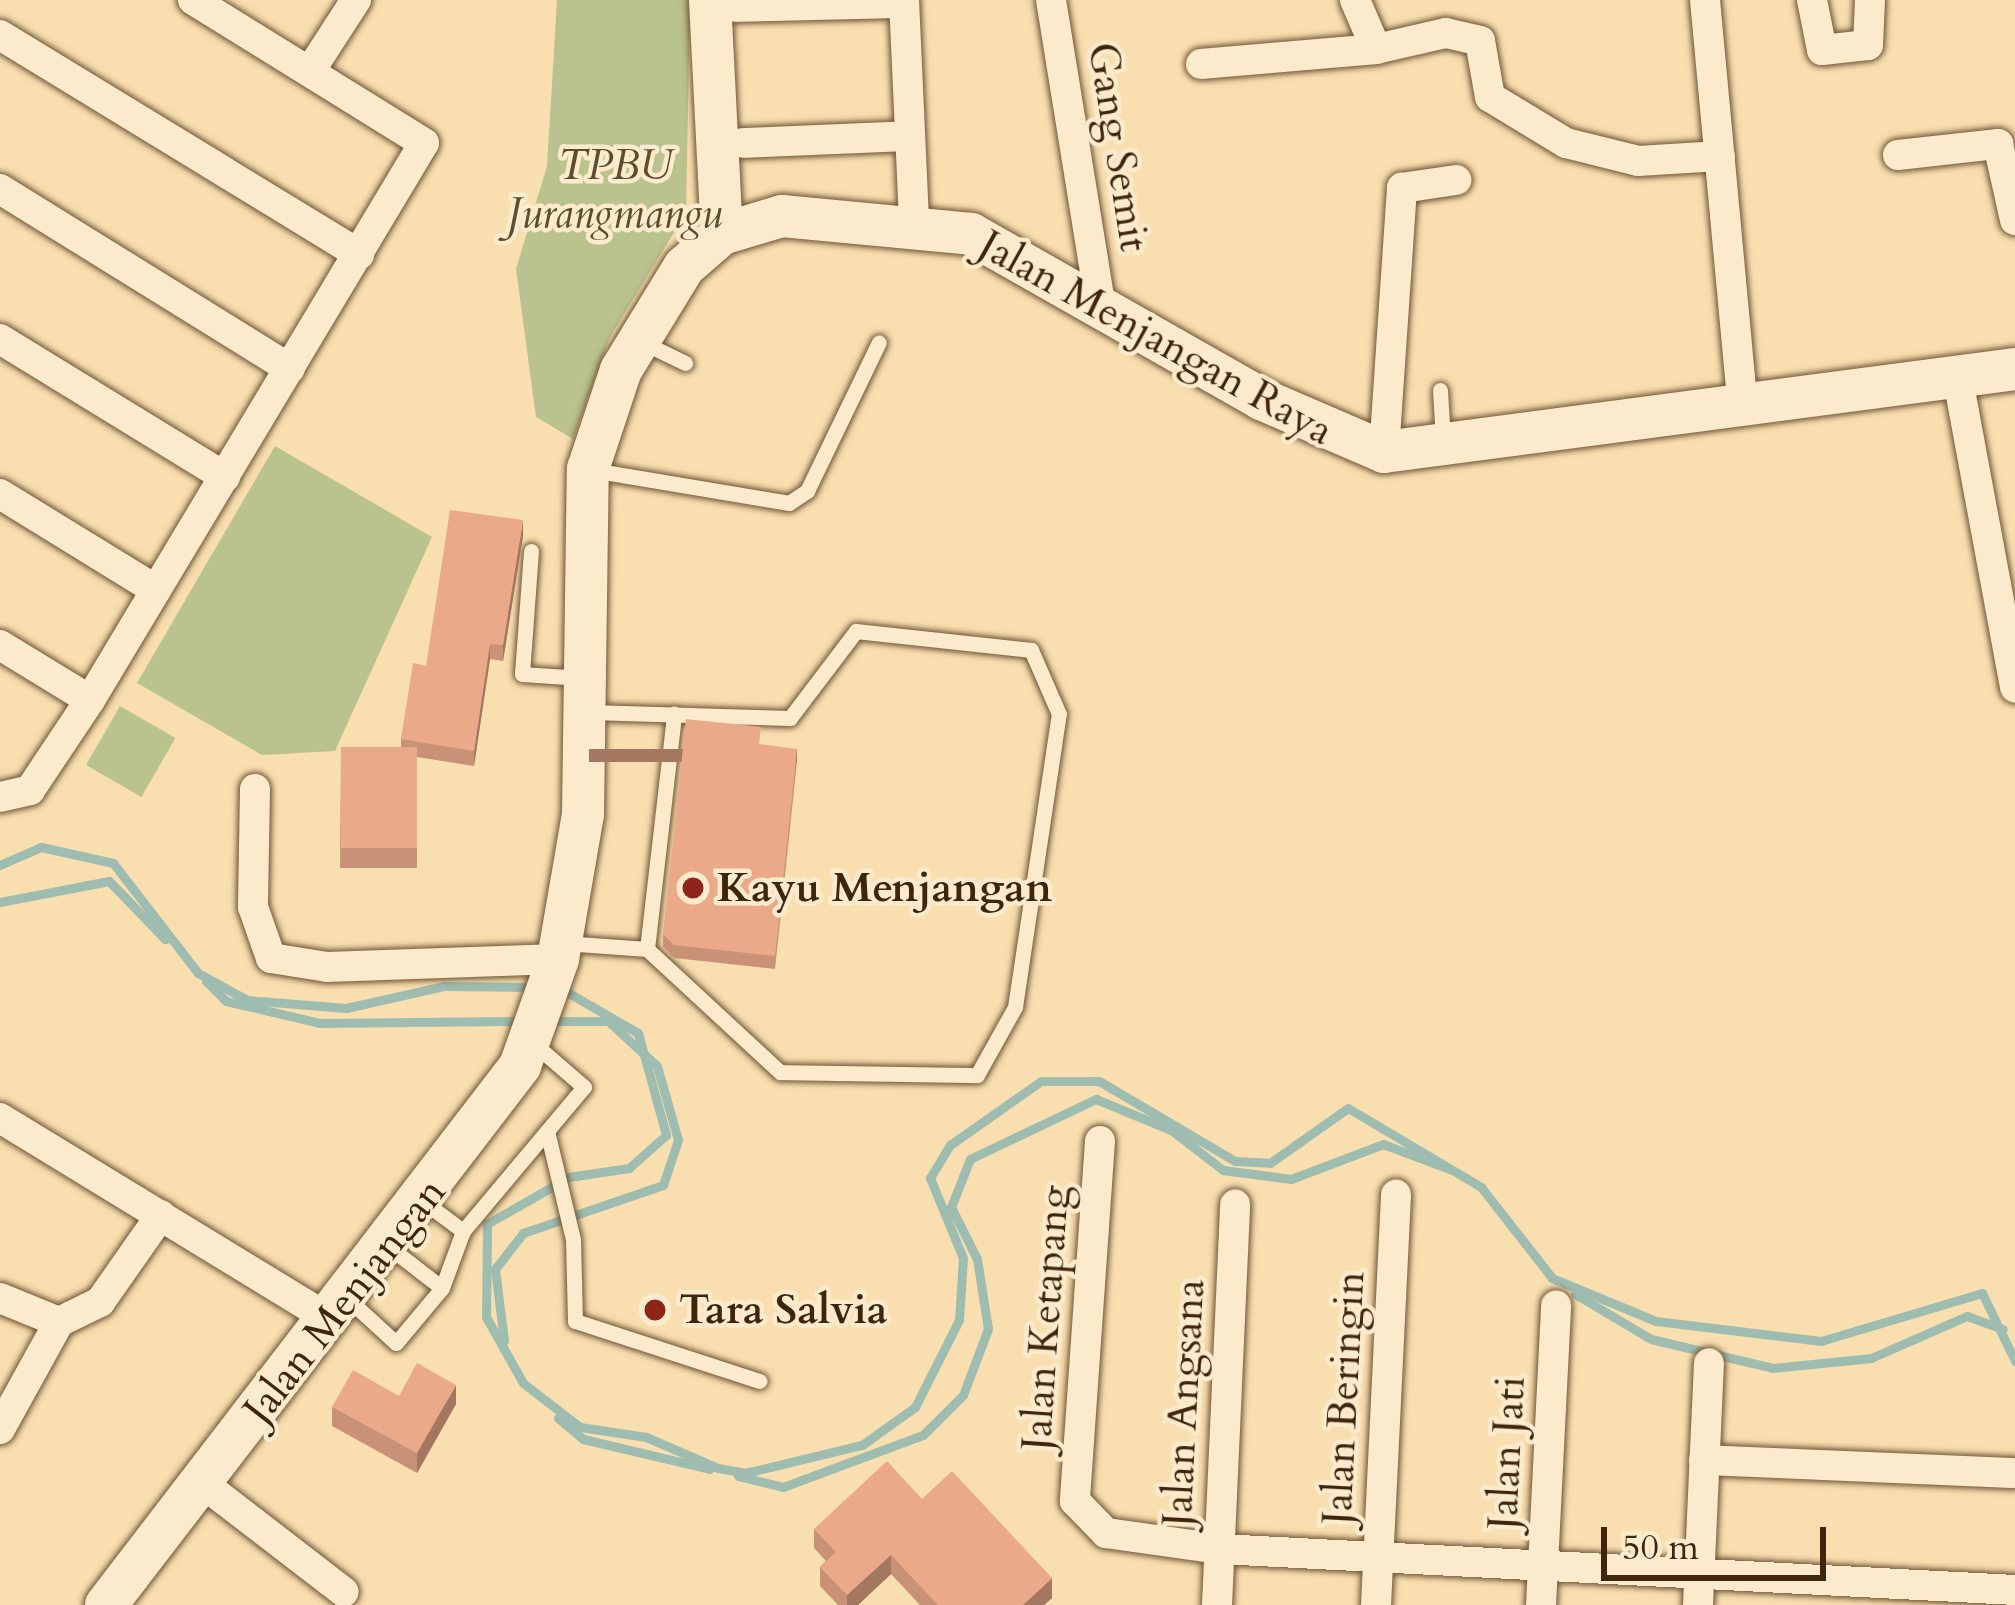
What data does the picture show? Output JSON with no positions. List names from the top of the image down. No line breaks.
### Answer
{"streets":{"main road":["Jalan Menjangan Raya","Jalan Menjangan"],"street":["Gang Semit","Jalan Ketapang","Jalan Beringin","Jalan Angsana","Jalan Jati"]},"crossings":[["Gang Semit","Jalan Menjangan Raya"],["Jalan Menjangan Raya","Jalan Menjangan"],["Jalan Ketapang","Jalan Angsana"]],"parks":["TPBU Jurangmangu"],"places":["Kayu Menjangan","Tara Salvia"],"scale_bar":"50 m"}
